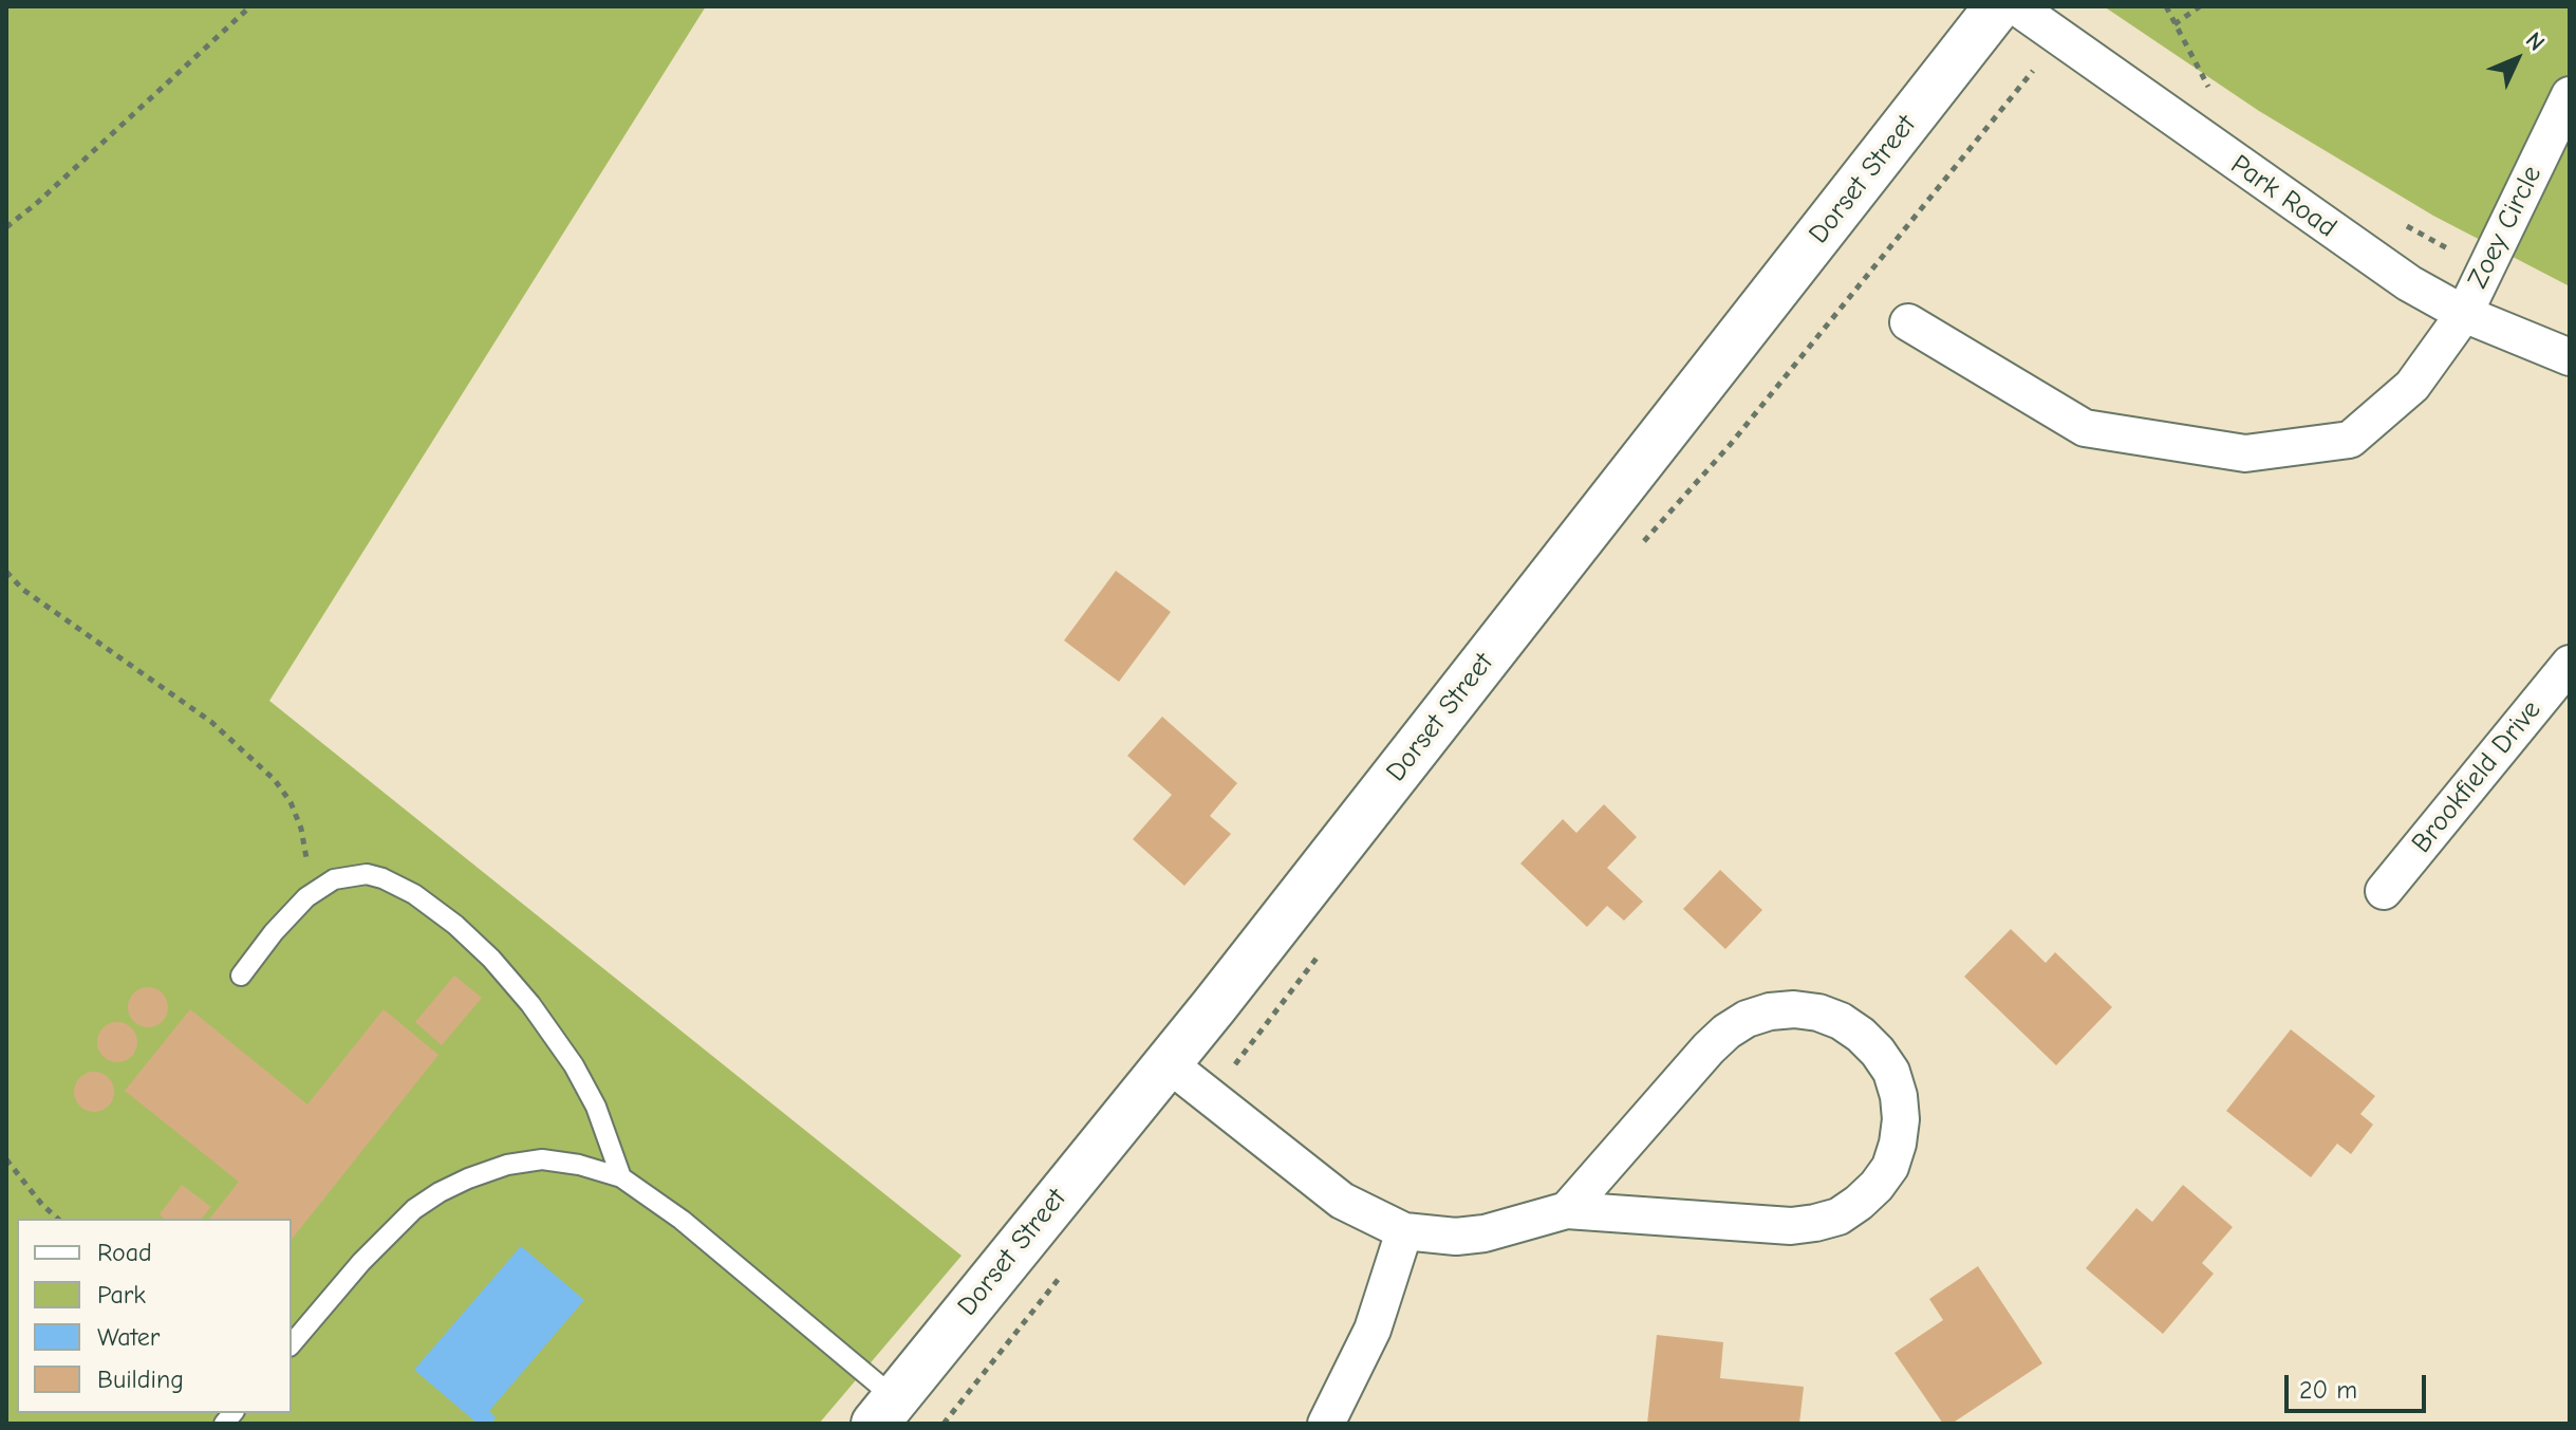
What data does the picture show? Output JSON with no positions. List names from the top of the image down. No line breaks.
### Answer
{"streets":{"street":["Dorset Street","Park Road","Zoey Circle","Brookfield Drive"]},"crossings":[["Park Road","Zoey Circle"]],"legend":["Road","Park","Water","Building"],"scale_bar":"20 m","north":"top right"}
